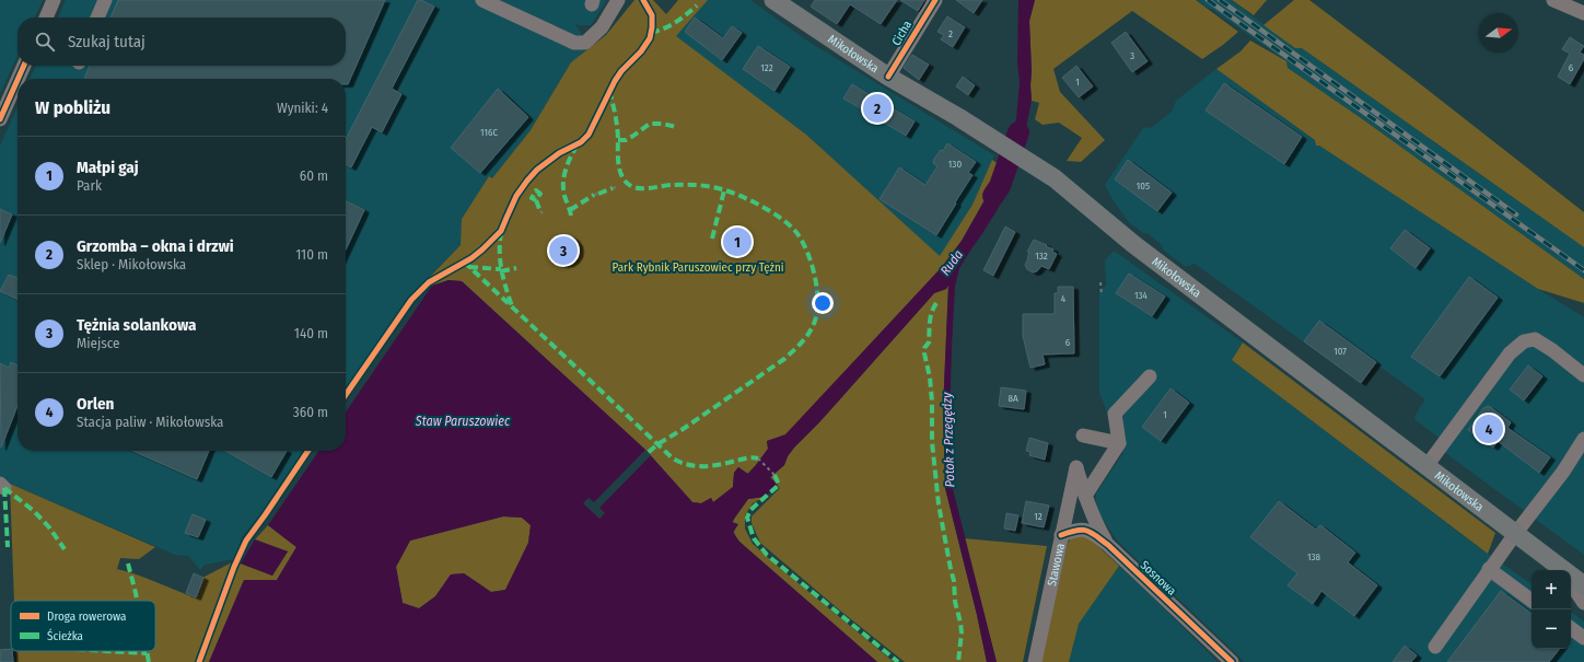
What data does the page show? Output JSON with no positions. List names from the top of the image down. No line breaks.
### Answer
{"streets":{"main road":["Mikołowska"],"street":["Cicha","Stawowa","Sosnowa"]},"crossings":[["Cicha","Mikołowska"],["Stawowa","Sosnowa"]],"water":["Ruda","Staw Paruszowiec","Potok z Przegędzy"],"parks":["Park Rybnik Paruszowiec przy Tężni"],"house_numbers":["2","3","122","6","1","116C","130","105","132","134","4","6","107","8A","1","12","138"],"legend":["Droga rowerowa","Ścieżka"],"north":"right","page":{"search":"Szukaj tutaj","heading":["W pobliżu","Wyniki: 4"],"pins":["2","1","3","4"],"list":[{"mark":"1","name":"Małpi gaj","note":"Park","value":"60 m"},{"mark":"2","name":"Grzomba – okna i drzwi","note":"Sklep · Mikołowska","value":"110 m"},{"mark":"3","name":"Tężnia solankowa","note":"Miejsce","value":"140 m"},{"mark":"4","name":"Orlen","note":"Stacja paliw · Mikołowska","value":"360 m"}],"map_buttons":["+","−"]}}
